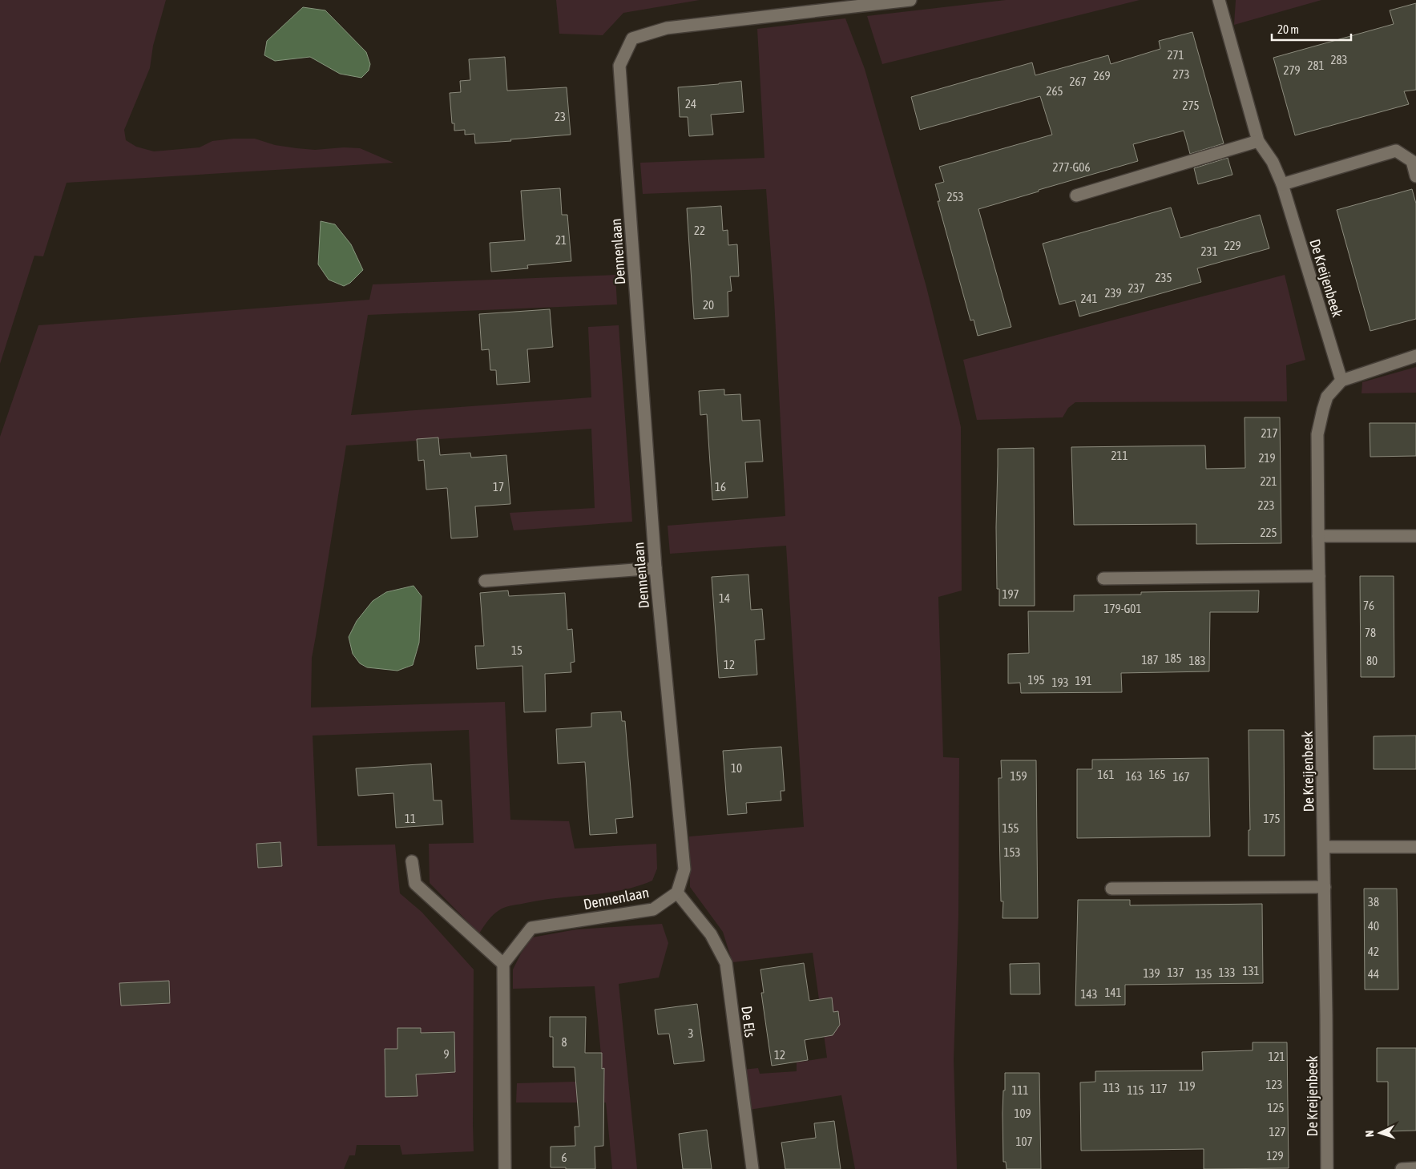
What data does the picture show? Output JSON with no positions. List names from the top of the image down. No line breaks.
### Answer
{"streets":{"street":["Dennenlaan","De Kreijenbeek","De Els"]},"crossings":[["Dennenlaan","De Els"]],"house_numbers":["271","283","281","279","273","269","267","265","24","275","23","277-G06","253","22","21","229","231","235","237","239","241","20","217","211","219","221","17","16","223","225","197","14","76","179-G01","78","15","185","187","183","80","12","195","191","193","10","161","165","159","163","167","11","175","155","153","38","40","42","131","137","133","139","135","44","141","143","3","8","9","12","121","123","119","113","117","111","115","125","109","127","107","129","6"],"scale_bar":"20 m","north":"left"}
